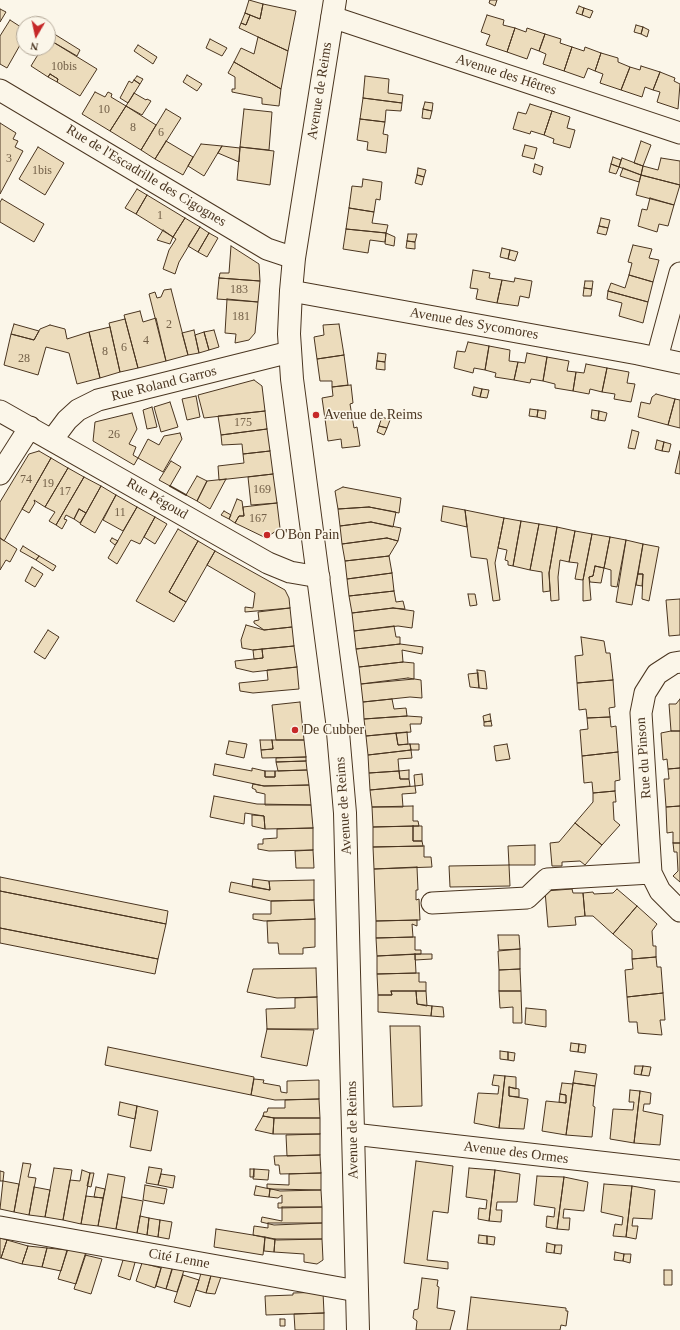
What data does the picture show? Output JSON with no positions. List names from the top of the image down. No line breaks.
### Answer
{"streets":{"street":["Avenue des Hêtres","Avenue de Reims","Rue de l'Escadrille des Cigognes","Avenue des Sycomores","Rue Roland Garros","Rue Pégoud","Rue du Pinson","Avenue des Ormes","Cité Lenne"]},"crossings":[["Avenue des Hêtres","Avenue de Reims"],["Avenue de Reims","Rue de l'Escadrille des Cigognes"],["Avenue de Reims","Avenue des Sycomores"],["Avenue de Reims","Rue Roland Garros"],["Avenue de Reims","Rue Pégoud"],["Avenue de Reims","Avenue des Ormes"],["Avenue de Reims","Cité Lenne"],["Rue Roland Garros","Rue Pégoud"]],"places":["Avenue de Reims","O'Bon Pain","De Cubber"],"house_numbers":["10bis","10","8","6","3","1bis","1","183","181","2","4","6","8","28","175","26","74","19","169","17","11","167"],"north":"bottom"}
